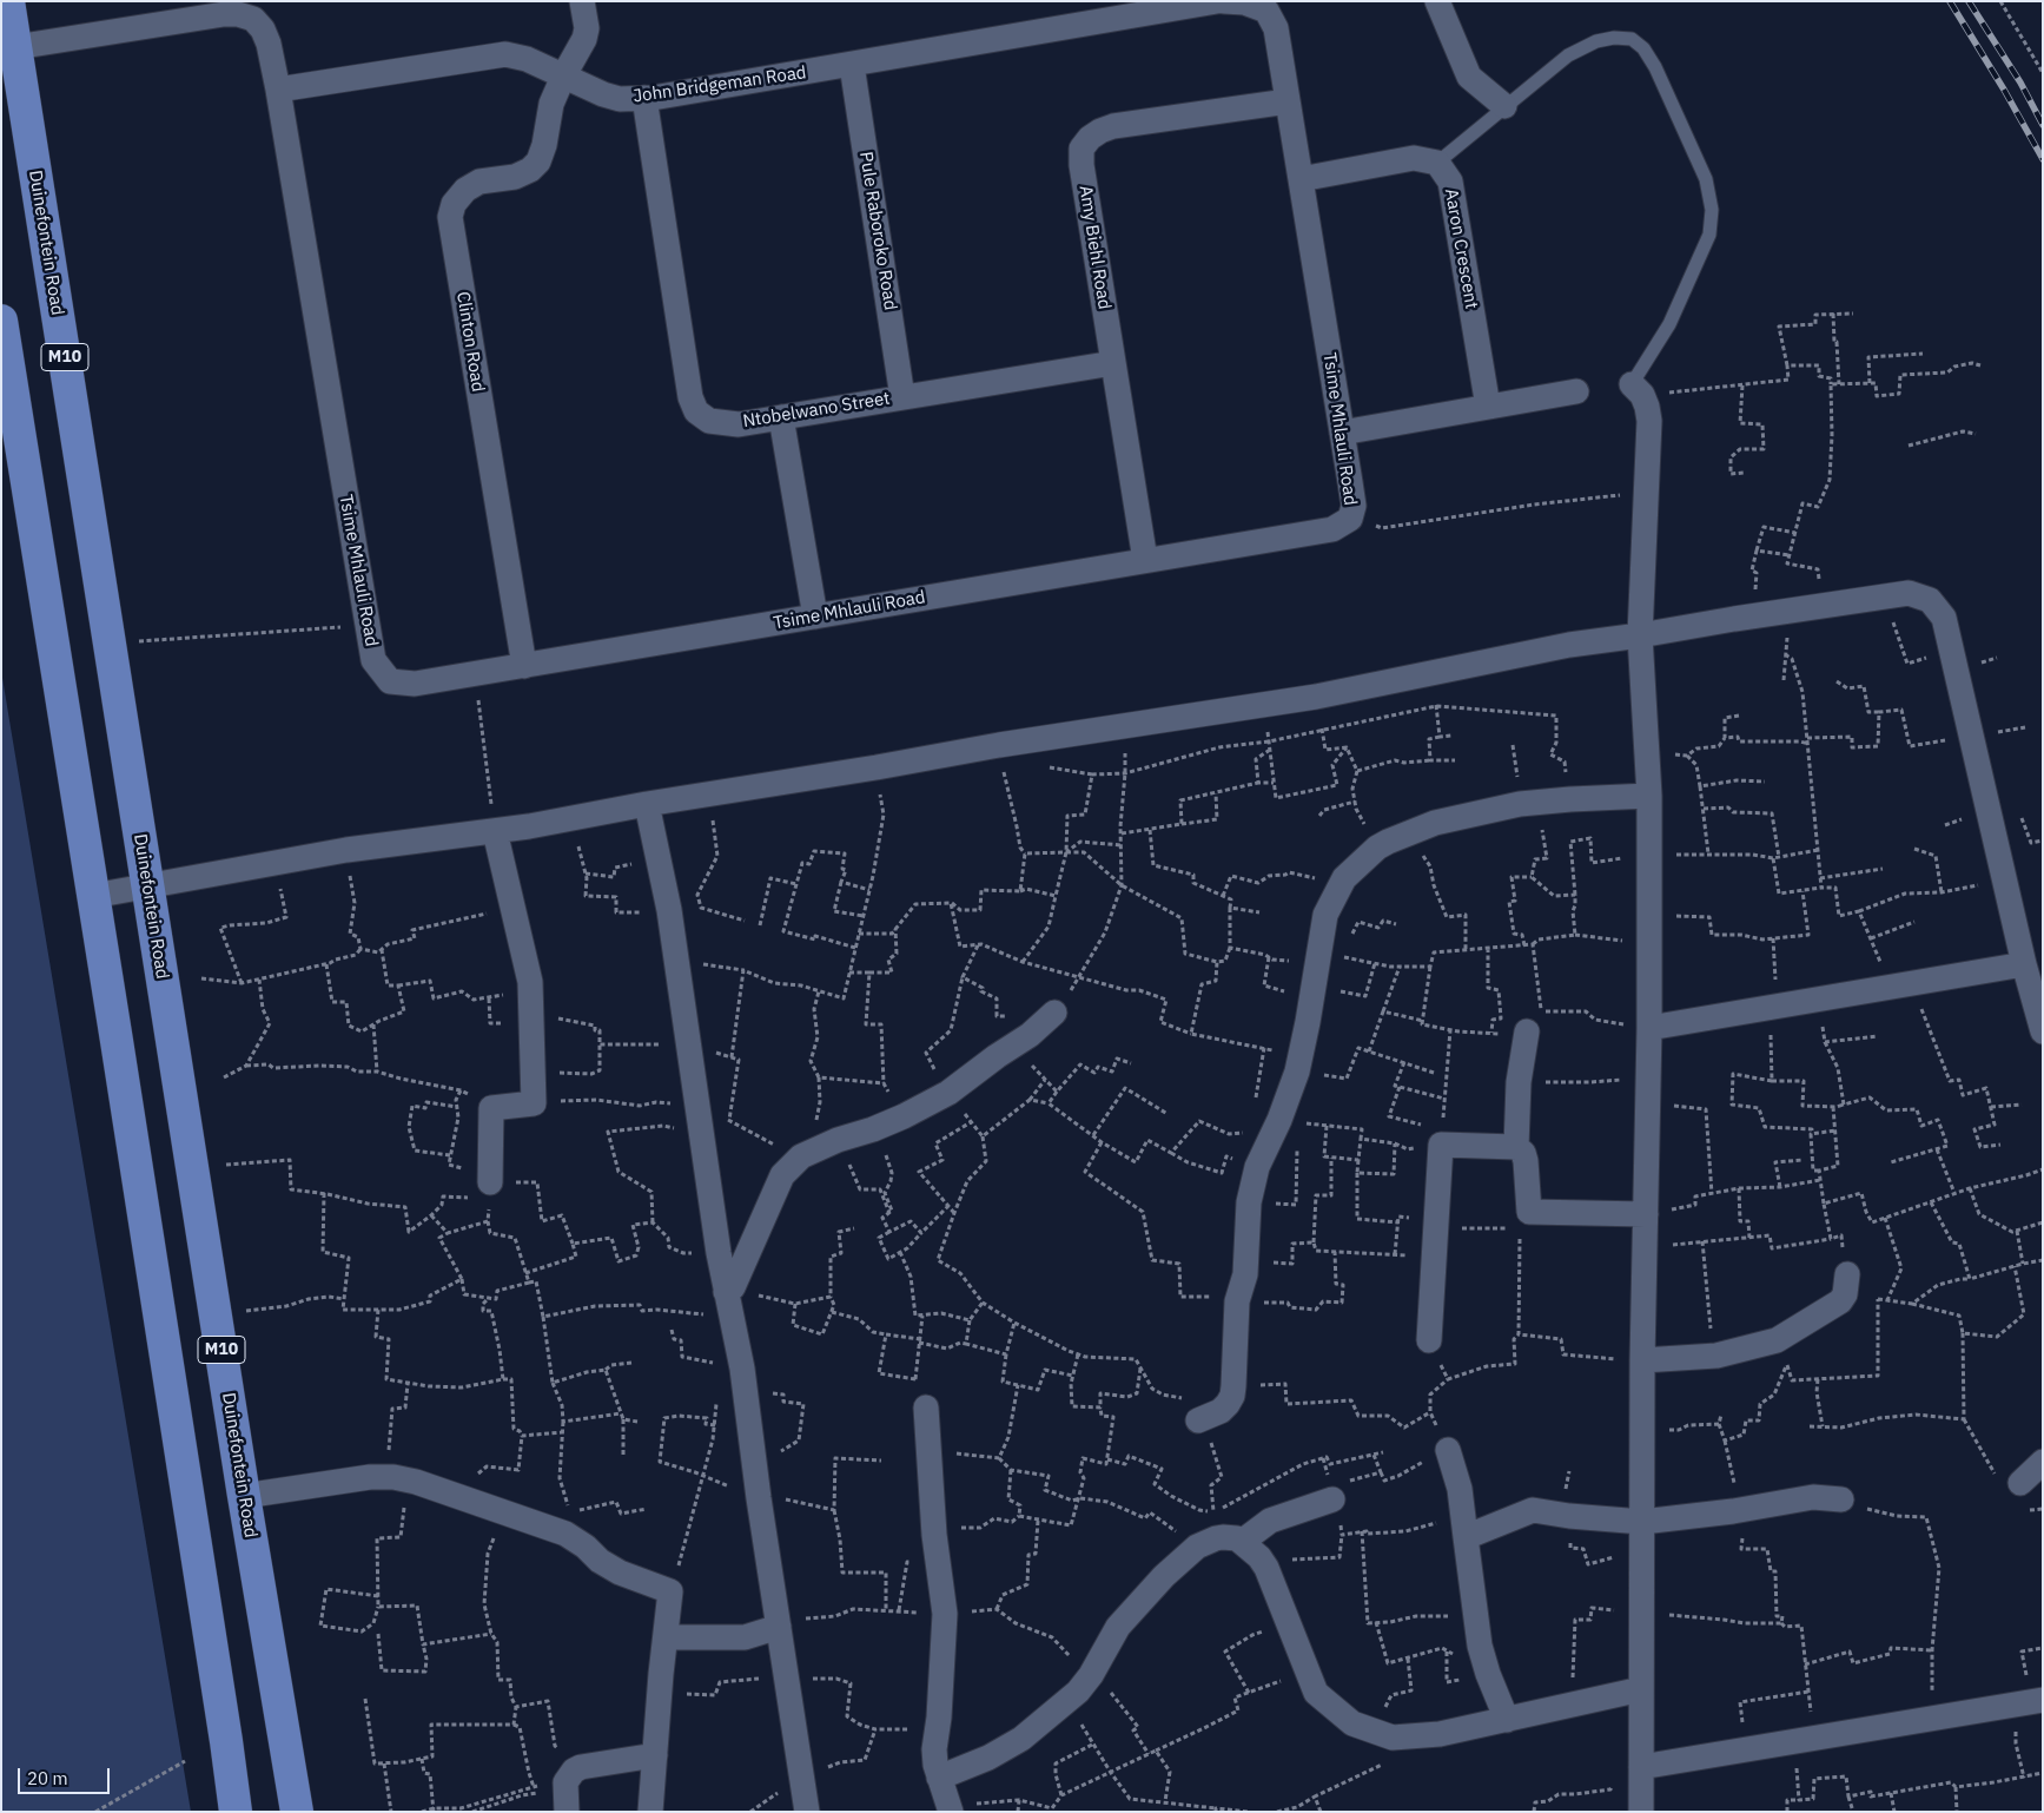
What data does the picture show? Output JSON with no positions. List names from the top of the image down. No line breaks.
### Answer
{"streets":{"main road":["Duinefontein Road","M10"],"street":["John Bridgeman Road","Pule Raboroko Road","Amy Biehl Road","Aaron Crescent","Clinton Road","Ntobelwano Street","Tsime Mhlauli Road"]},"crossings":[["John Bridgeman Road","Pule Raboroko Road"],["John Bridgeman Road","Clinton Road"],["John Bridgeman Road","Ntobelwano Street"],["John Bridgeman Road","Tsime Mhlauli Road"],["Pule Raboroko Road","Ntobelwano Street"],["Amy Biehl Road","Ntobelwano Street"],["Amy Biehl Road","Tsime Mhlauli Road"],["Clinton Road","Tsime Mhlauli Road"]],"scale_bar":"20 m"}
